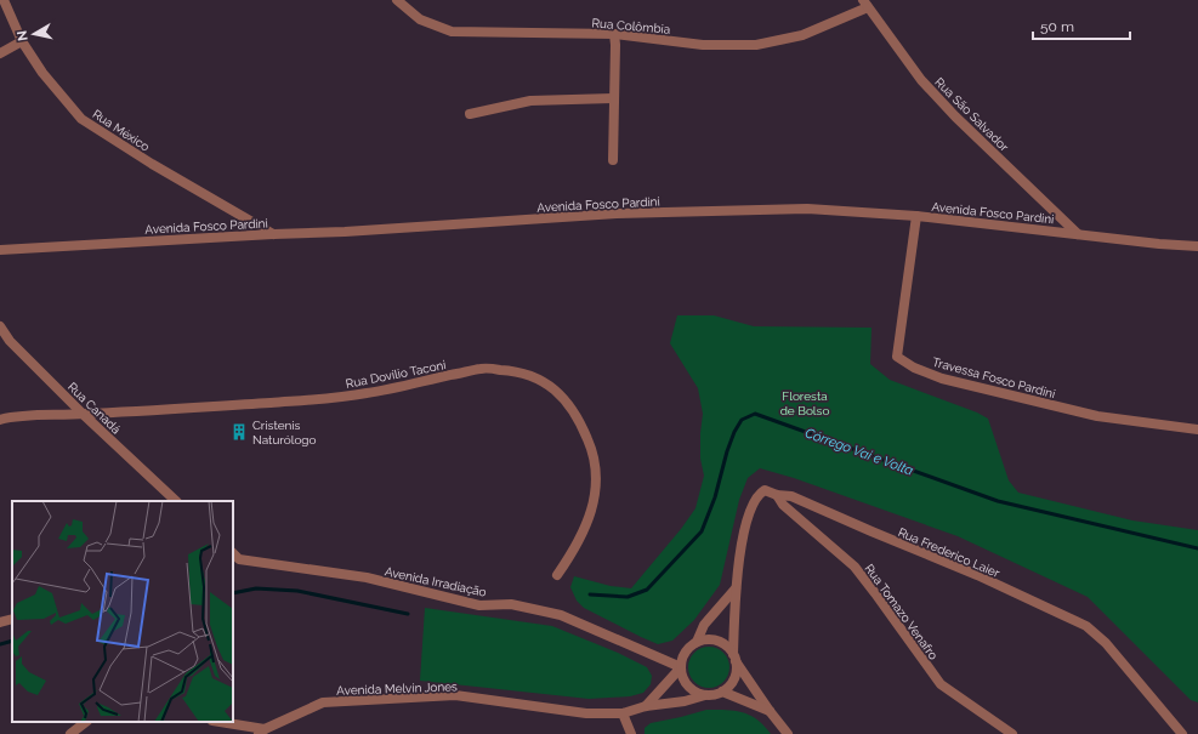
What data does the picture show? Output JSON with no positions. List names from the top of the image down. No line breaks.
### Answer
{"streets":{"street":["Rua Colômbia","Rua São Salvador","Rua México","Avenida Fosco Pardini","Rua Dovílio Taconi","Travessa Fosco Pardini","Rua Canadá","Rua Frederico Laier","Avenida Irradiação","Rua Tomazo Venafro","Avenida Melvin Jones"]},"crossings":[["Rua Colômbia","Rua São Salvador"],["Rua São Salvador","Avenida Fosco Pardini"],["Rua México","Avenida Fosco Pardini"],["Avenida Fosco Pardini","Travessa Fosco Pardini"],["Rua Dovílio Taconi","Rua Canadá"],["Rua Frederico Laier","Avenida Irradiação"],["Rua Frederico Laier","Rua Tomazo Venafro"],["Rua Frederico Laier","Avenida Melvin Jones"],["Avenida Irradiação","Avenida Melvin Jones"]],"water":["Córrego Vai e Volta"],"parks":["Floresta de Bolso"],"places":{"building":["Cristenis Naturólogo"]},"scale_bar":"50 m","north":"left"}
